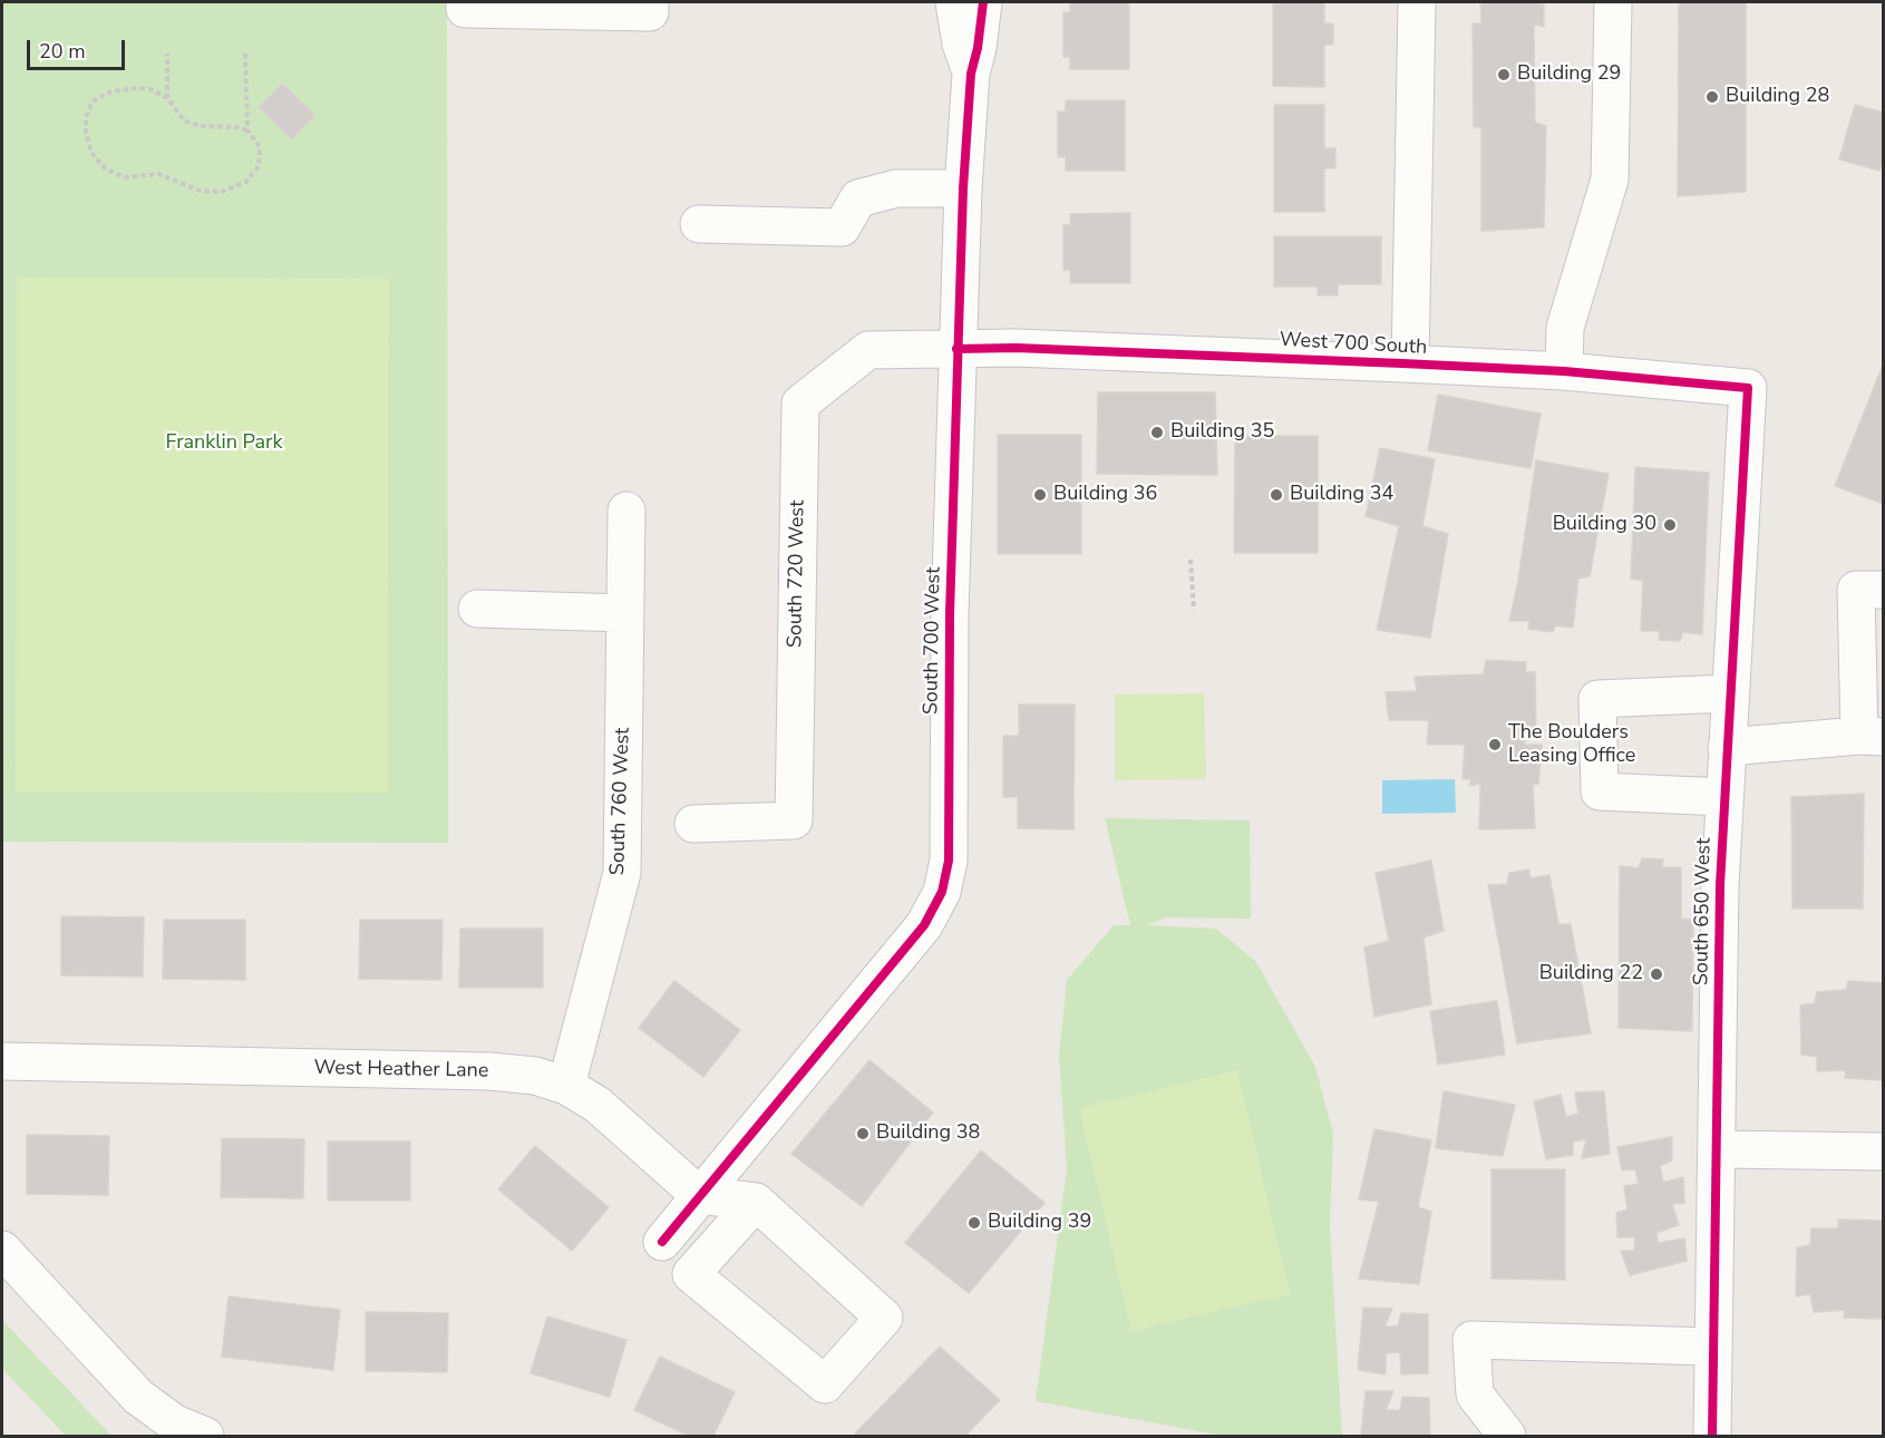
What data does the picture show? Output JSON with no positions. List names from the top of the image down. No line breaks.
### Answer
{"streets":{"street":["West 700 South","South 720 West","South 700 West","South 760 West","South 650 West","West Heather Lane"]},"crossings":[["West 700 South","South 720 West"],["West 700 South","South 700 West"],["West 700 South","South 650 West"],["South 720 West","South 700 West"],["South 700 West","West Heather Lane"],["South 760 West","West Heather Lane"]],"parks":["Franklin Park"],"places":["Building 29","Building 28","Building 35","Building 36","Building 34","Building 30","The Boulders Leasing Office","Building 22","Building 38","Building 39"],"scale_bar":"20 m"}
